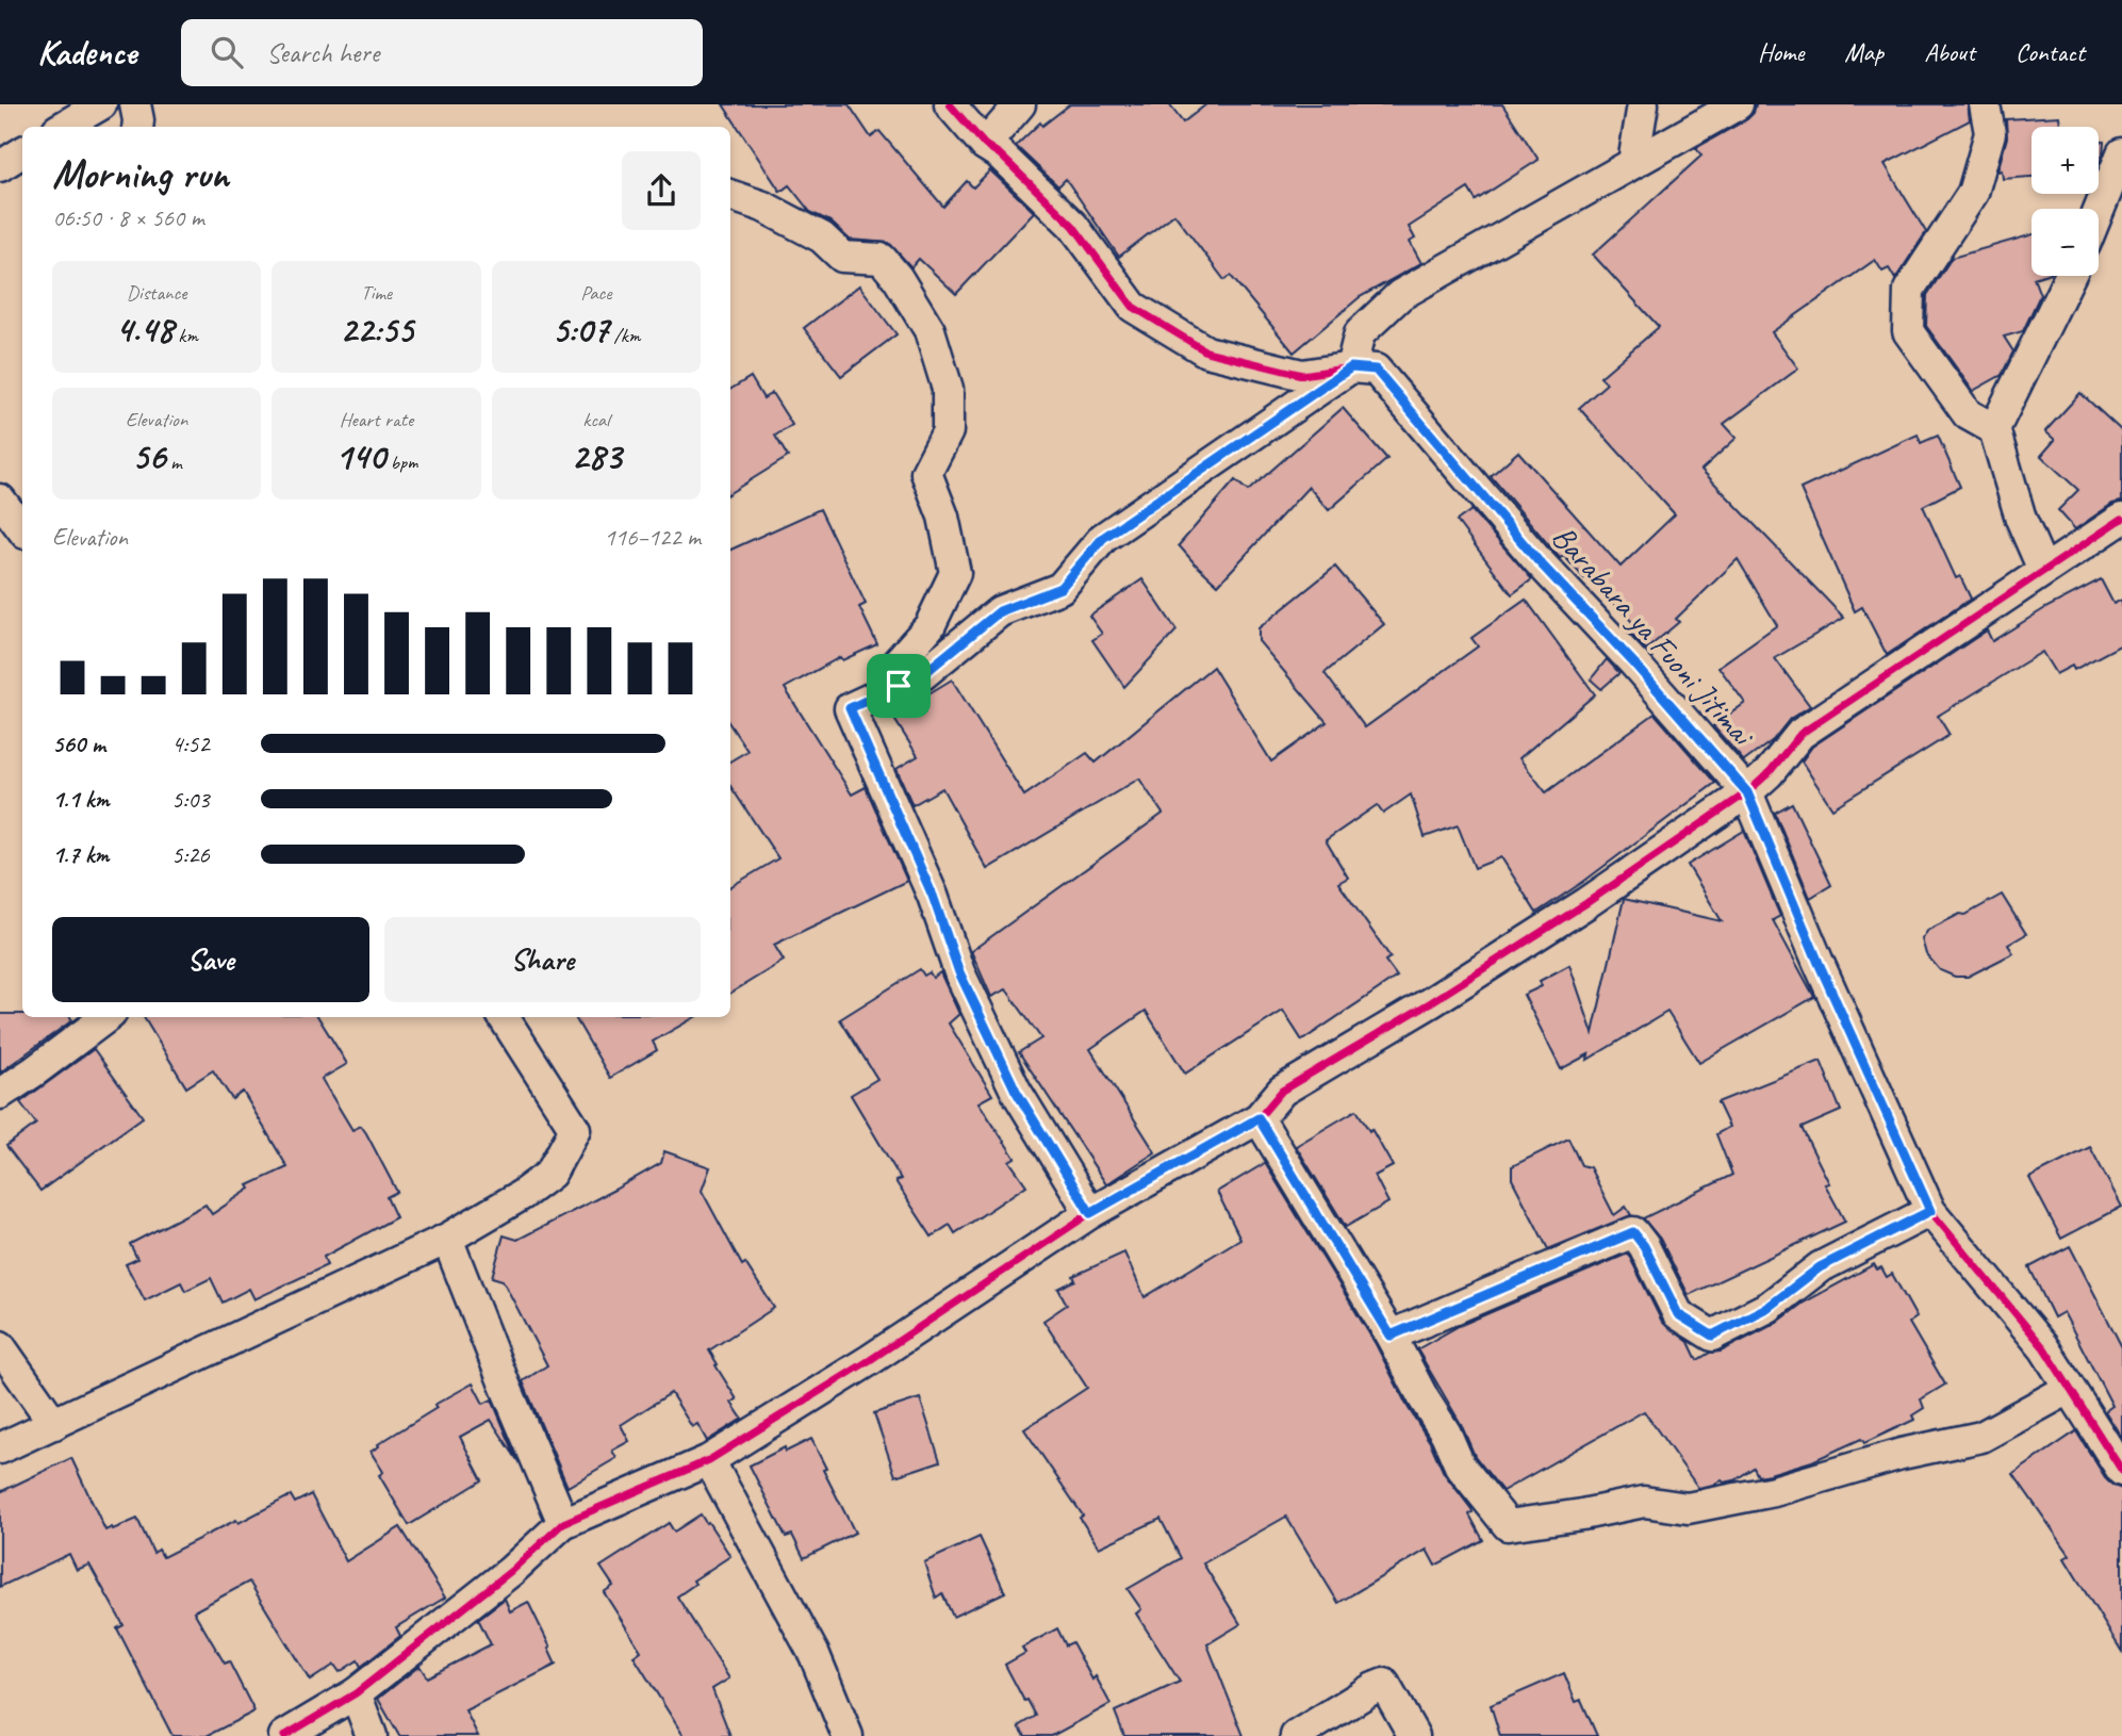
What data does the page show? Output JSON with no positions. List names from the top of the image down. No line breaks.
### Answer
{"streets":{"street":["Barabara ya Fuoni Jitimai"]},"page":{"header":"Kadence","search":"Search here","nav":["Home","Map","About","Contact"],"map_buttons":["+","−"],"heading":["Morning run","06:50 · 8 × 560 m"],"stats":[["Distance","4.48 km"],["Time","22:55"],["Pace","5:07 /km"],["Elevation","56 m"],["Heart rate","140 bpm"],["kcal","283"]],"chart":["Elevation","116–122 m"],"list":[{"name":"560 m","note":"4:52"},{"name":"1.1 km","note":"5:03"},{"name":"1.7 km","note":"5:26"}],"buttons":["Save","Share"]}}
